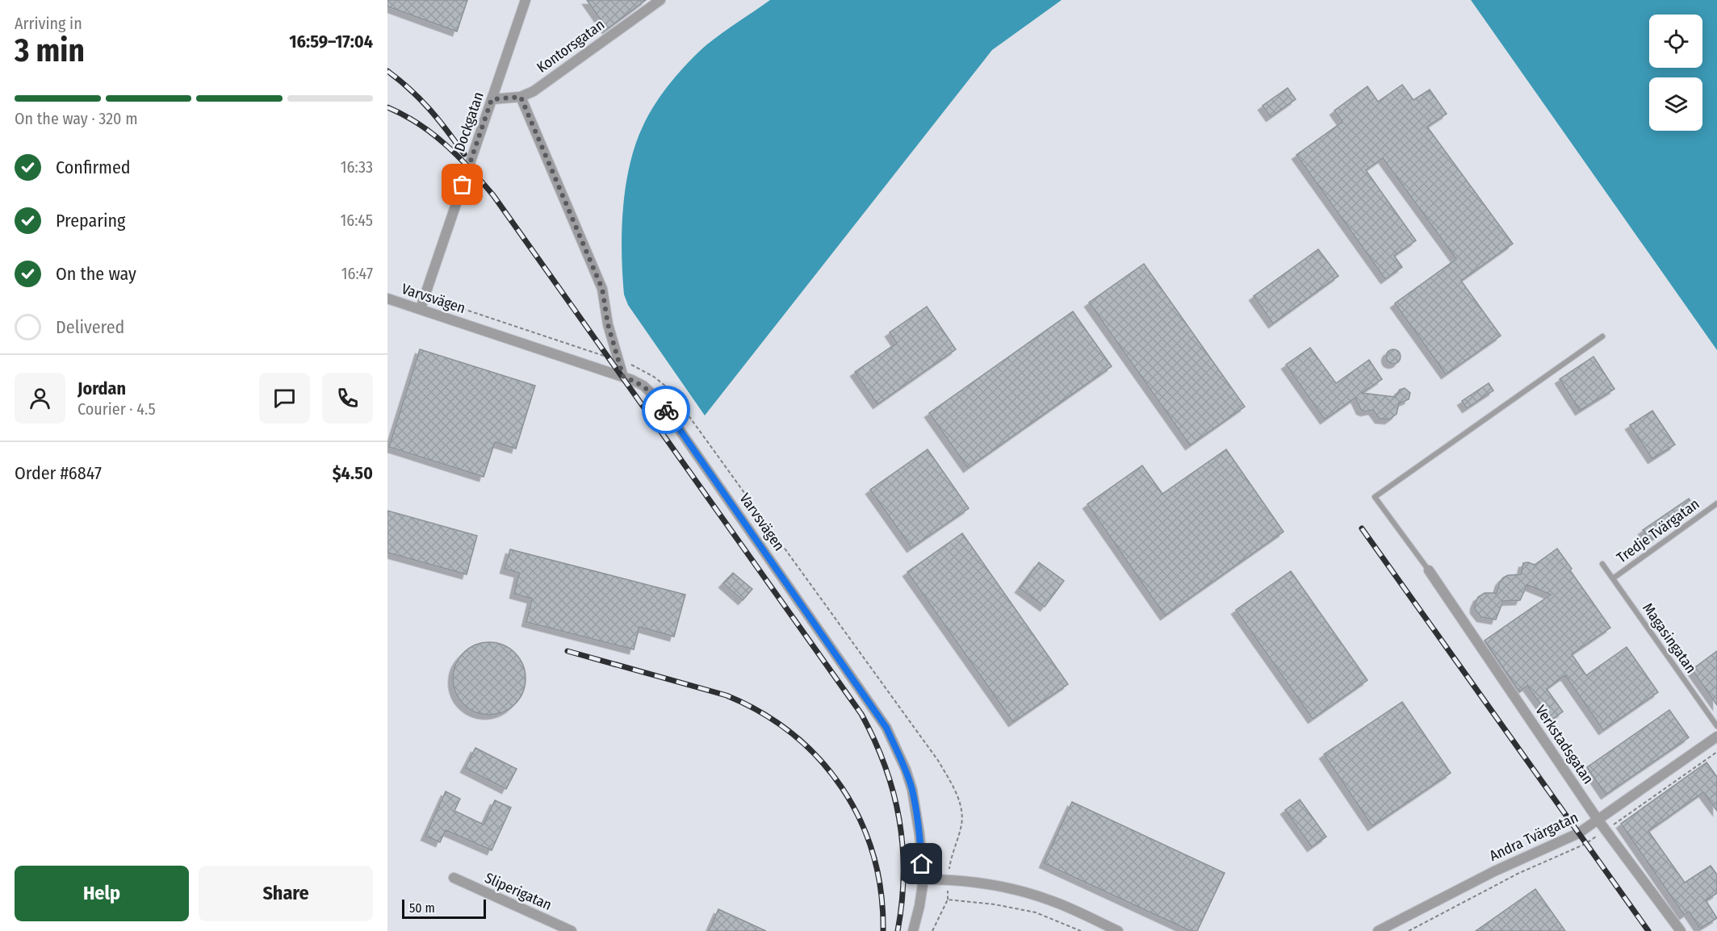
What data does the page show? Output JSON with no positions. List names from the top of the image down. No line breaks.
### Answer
{"streets":{"street":["Kontorsgatan","Dockgatan","Varvsvägen","Verkstadsgatan","Andra Tvärgatan","Sliperigatan"],"lane":["Tredje Tvärgatan","Magasingatan"]},"crossings":[["Kontorsgatan","Dockgatan"],["Dockgatan","Varvsvägen"],["Tredje Tvärgatan","Magasingatan"],["Verkstadsgatan","Andra Tvärgatan"]],"scale_bar":"50 m","page":{"heading":["3 min","Arriving in","16:59–17:04"],"panel":["Jordan","Courier · 4.5","Order #6847","$4.50"],"bar":"On the way · 320 m","list":[["Confirmed","16:33"],["Preparing","16:45"],["On the way","16:47"],"Delivered"],"buttons":["Help","Share"],"scale":"50 m"}}
